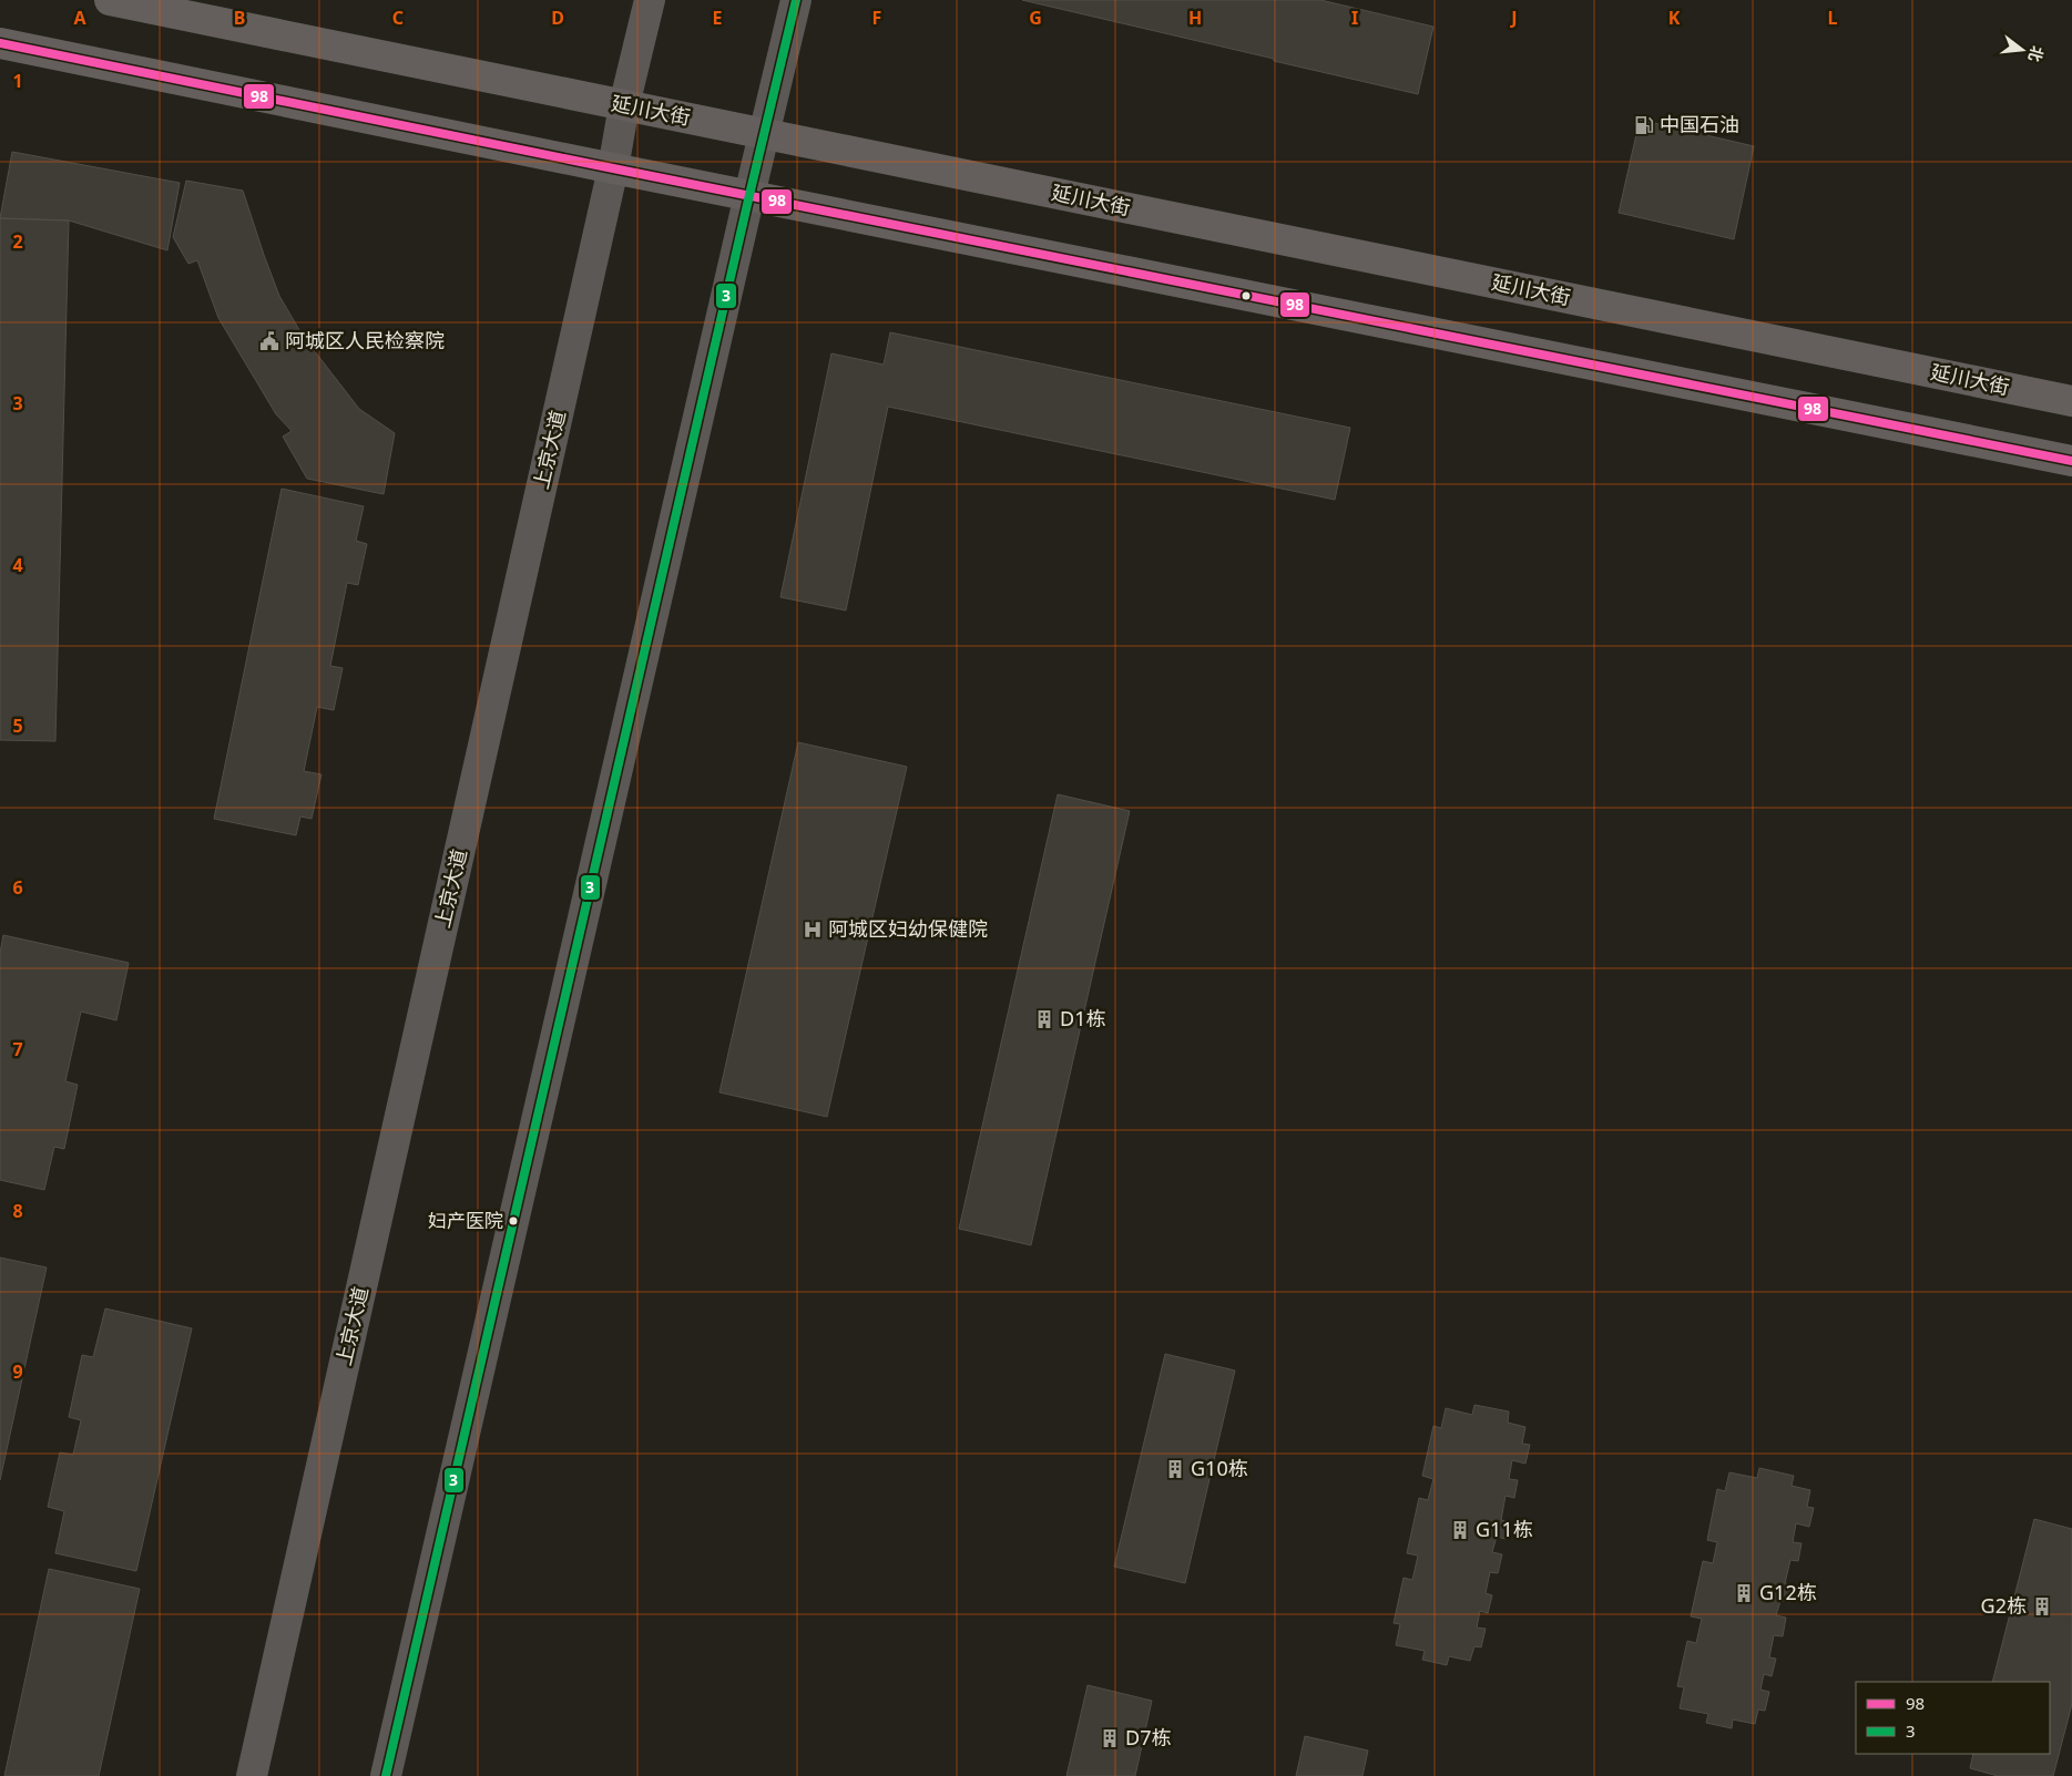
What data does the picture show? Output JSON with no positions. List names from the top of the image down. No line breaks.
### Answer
{"streets":{"main road":["延川大街","上京大道"]},"crossings":[["延川大街","上京大道"]],"places":{"fuel station":["中国石油"],"public building":["阿城区人民检察院"],"hospital":["阿城区妇幼保健院"],"building":["D1栋","G10栋","G11栋","G12栋","G2栋","D7栋"],"other":["妇产医院"]},"lines":["transit line 3","transit line 98"],"legend":["98","3"],"north":"right","grid":{"columns":["A","B","C","D","E","F","G","H","I","J","K","L"],"rows":["1","2","3","4","5","6","7","8","9"]}}
